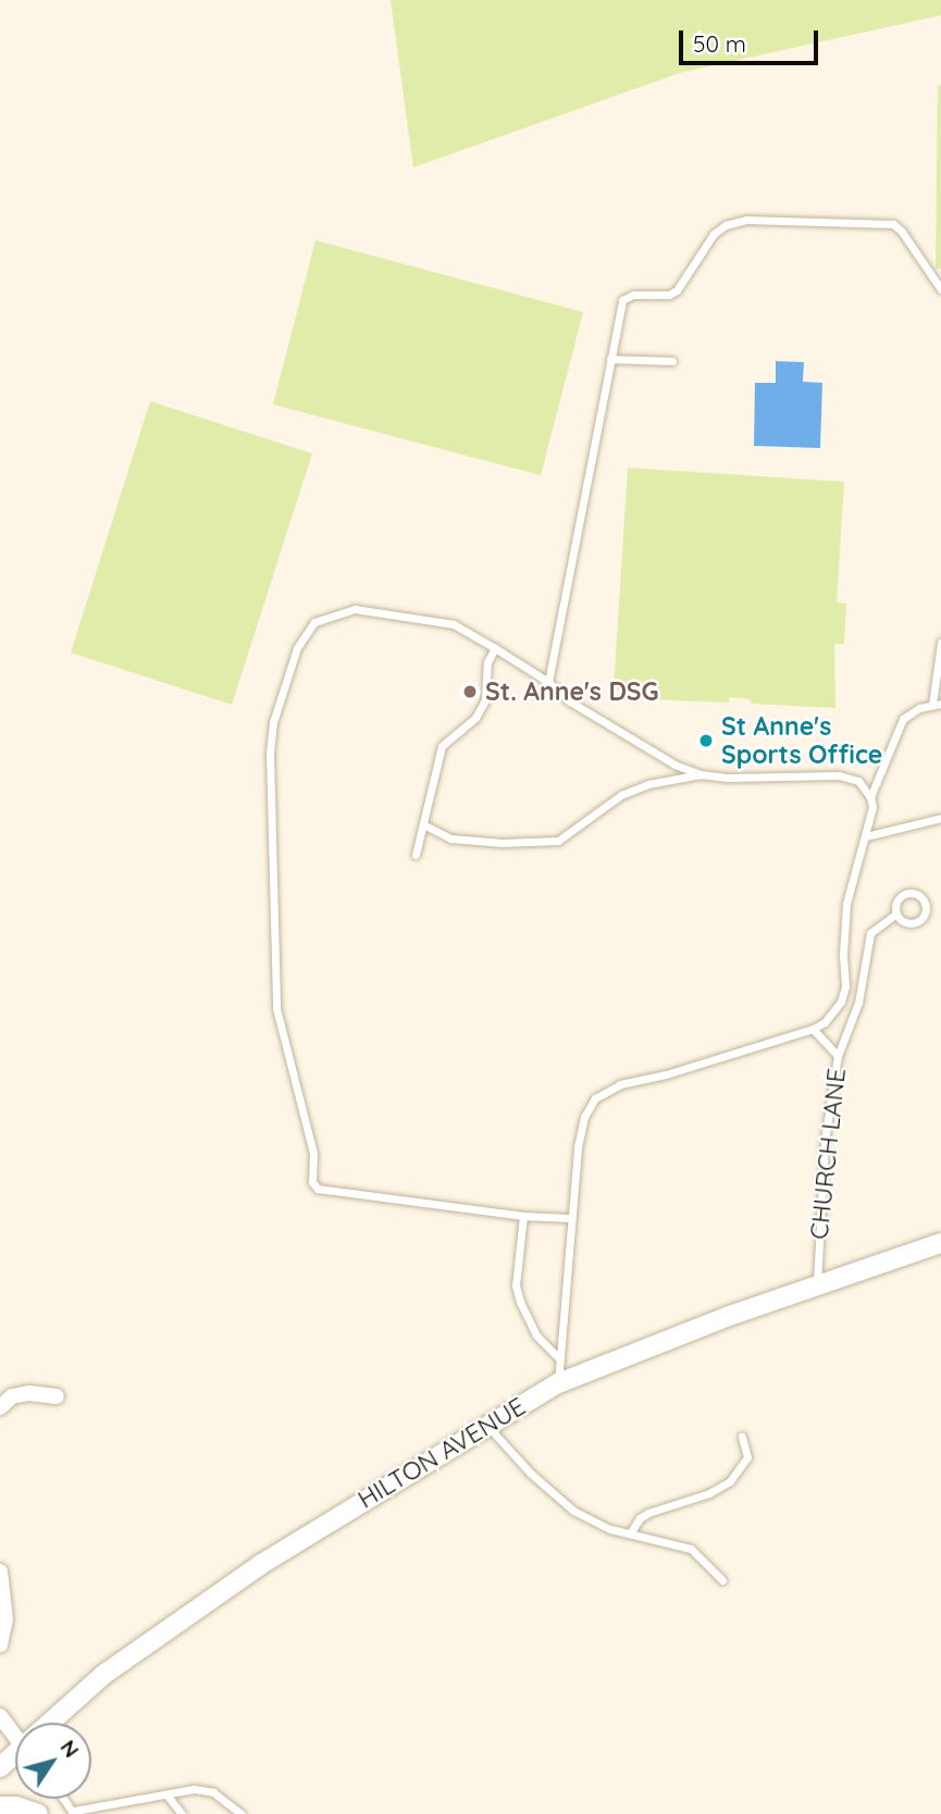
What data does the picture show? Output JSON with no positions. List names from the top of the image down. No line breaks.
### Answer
{"streets":{"street":["HILTON AVENUE"],"lane":["CHURCH LANE"]},"crossings":[["CHURCH LANE","HILTON AVENUE"]],"places":["St. Anne's DSG","St Anne's Sports Office"],"scale_bar":"50 m","north":"top right"}
